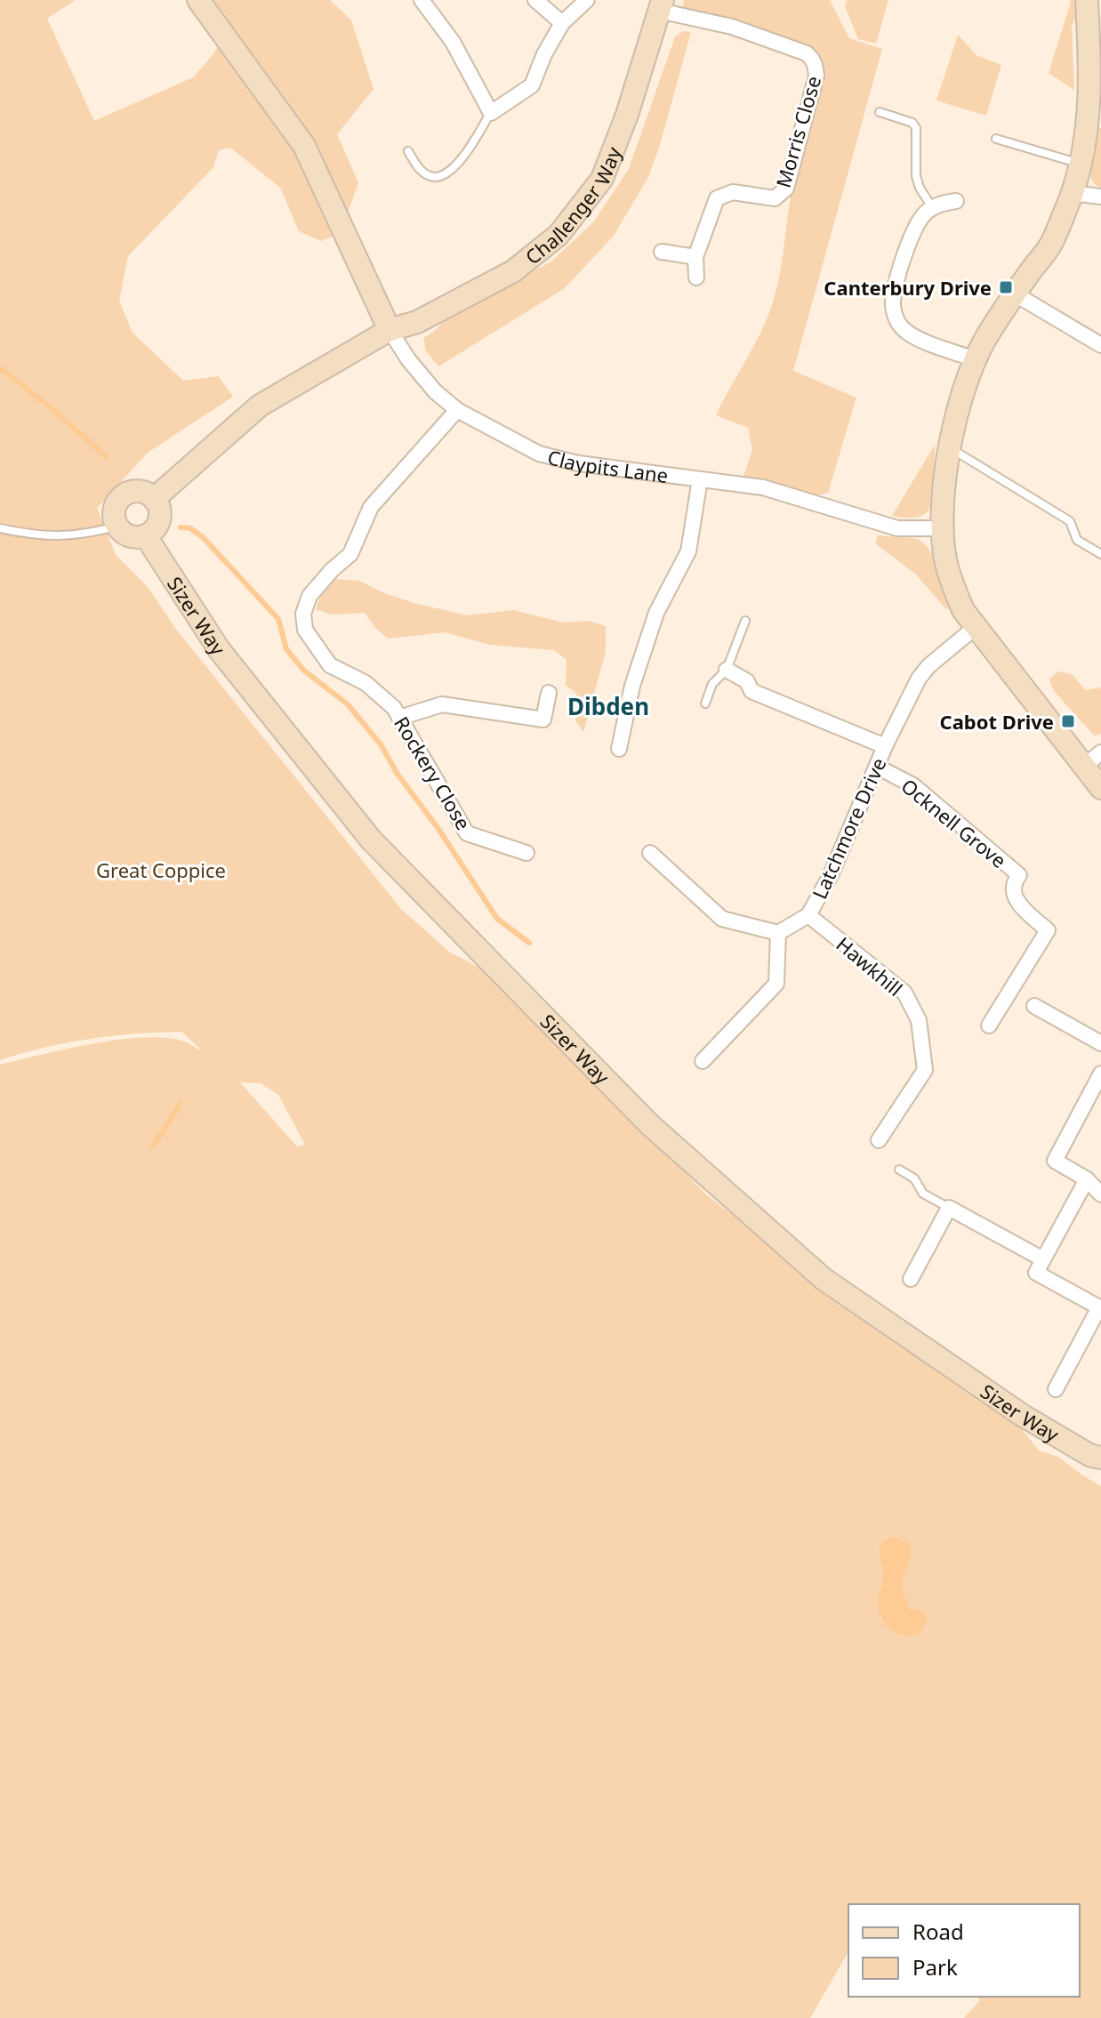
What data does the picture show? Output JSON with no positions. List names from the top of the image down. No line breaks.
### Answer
{"streets":{"street":["Morris Close","Challenger Way","Claypits Lane","Sizer Way","Rockery Close","Ocknell Grove","Latchmore Drive","Hawkhill"]},"crossings":[["Morris Close","Challenger Way"],["Challenger Way","Claypits Lane"],["Claypits Lane","Rockery Close"],["Ocknell Grove","Latchmore Drive"],["Latchmore Drive","Hawkhill"]],"districts":["Dibden"],"parks":["Great Coppice"],"places":{"transit":["Canterbury Drive","Cabot Drive"]},"legend":["Road","Park"]}
